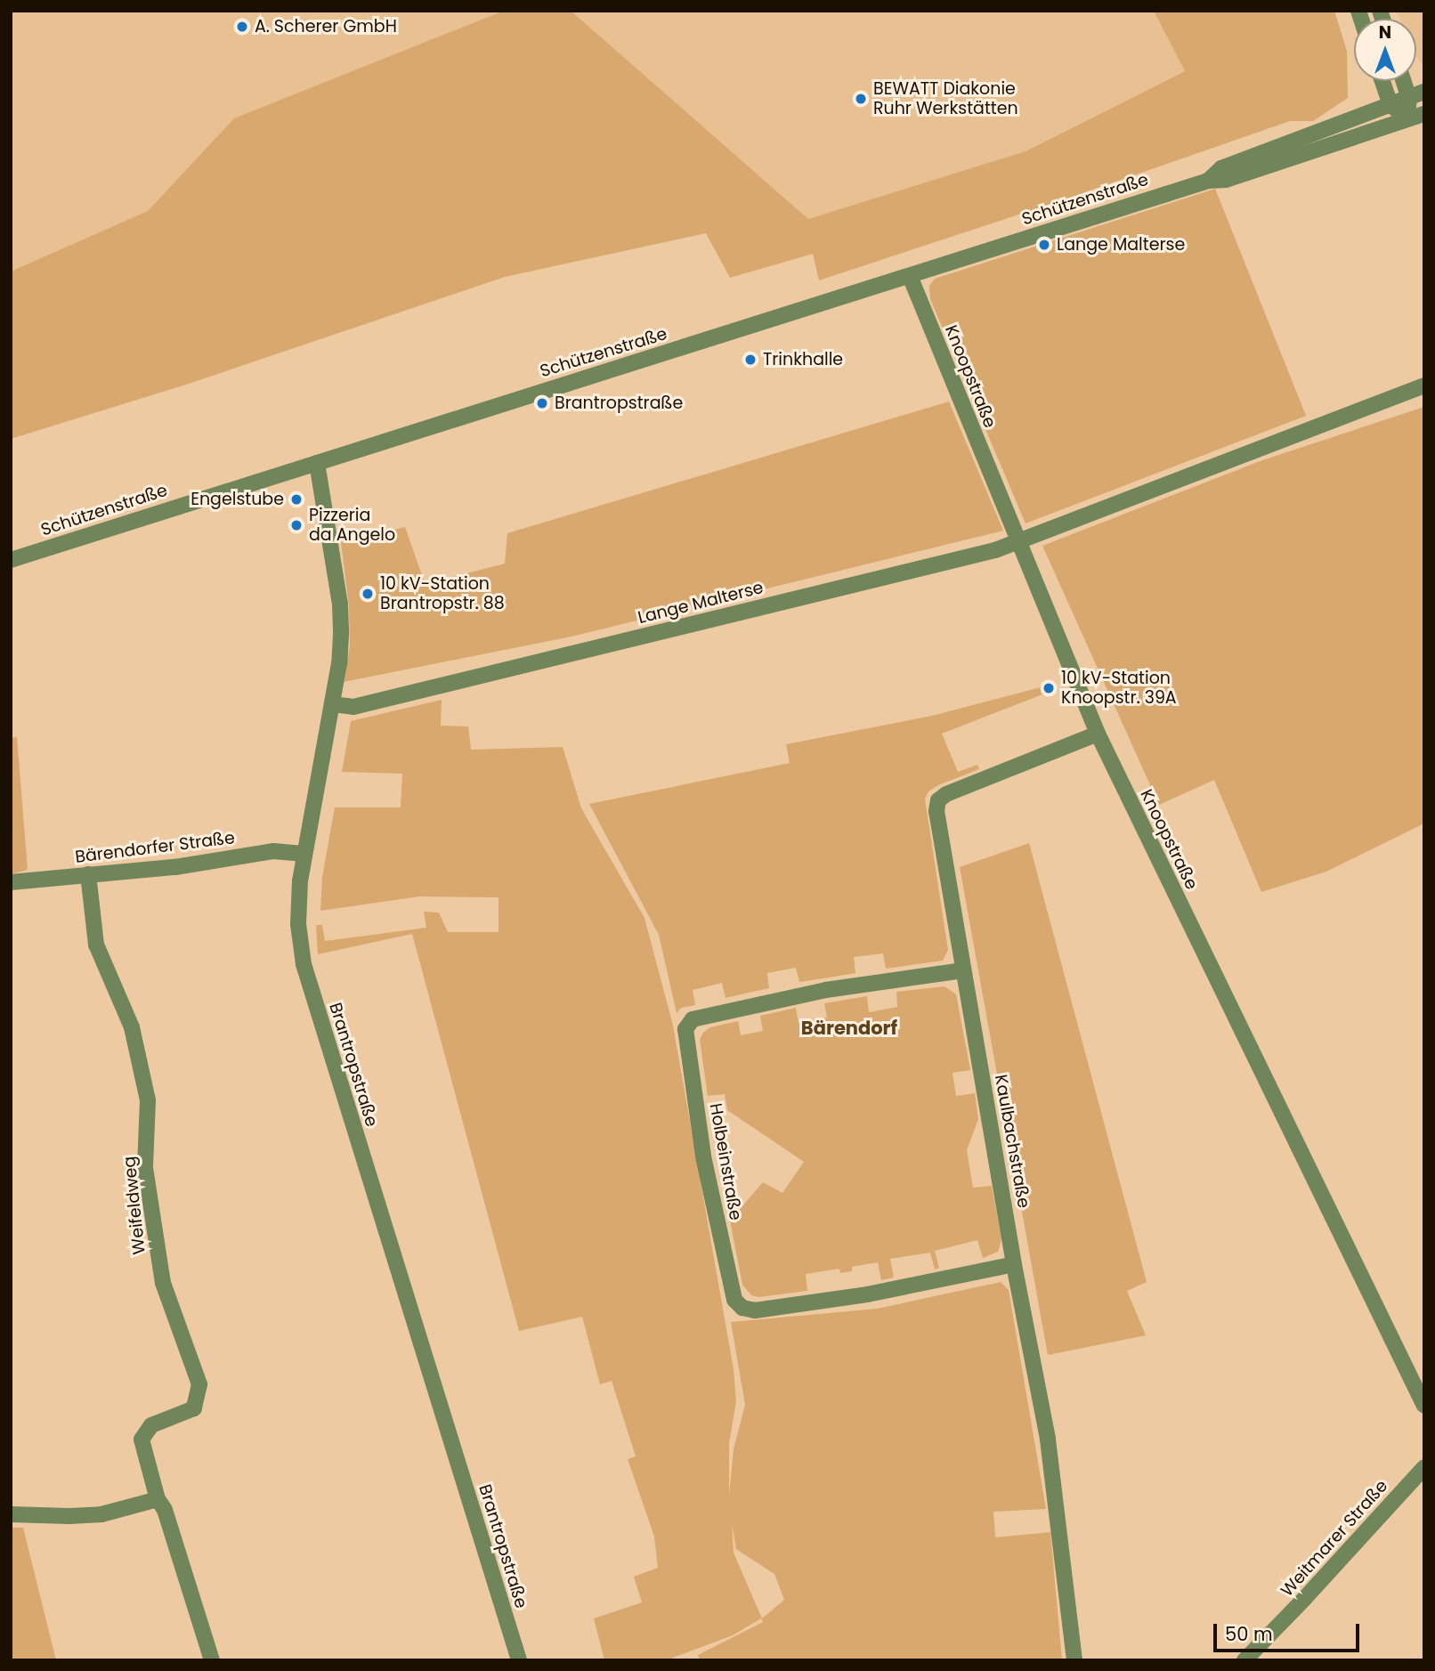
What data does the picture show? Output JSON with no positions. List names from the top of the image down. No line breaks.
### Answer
{"streets":{"street":["Schützenstraße","Knoopstraße","Lange Malterse","Bärendorfer Straße","Brantropstraße","Kaulbachstraße","Holbeinstraße","Weifeldweg","Weitmarer Straße"]},"crossings":[["Schützenstraße","Knoopstraße"],["Schützenstraße","Brantropstraße"],["Knoopstraße","Lange Malterse"],["Knoopstraße","Kaulbachstraße"],["Lange Malterse","Brantropstraße"],["Bärendorfer Straße","Brantropstraße"],["Bärendorfer Straße","Weifeldweg"],["Kaulbachstraße","Holbeinstraße"]],"districts":["Bärendorf"],"places":["A. Scherer GmbH","BEWATT Diakonie Ruhr Werkstätten","Lange Malterse","Trinkhalle","Brantropstraße","Engelstube","Pizzeria da Angelo","10 kV-Station Brantropstr. 88","10 kV-Station Knoopstr. 39A"],"scale_bar":"50 m","north":"top"}
